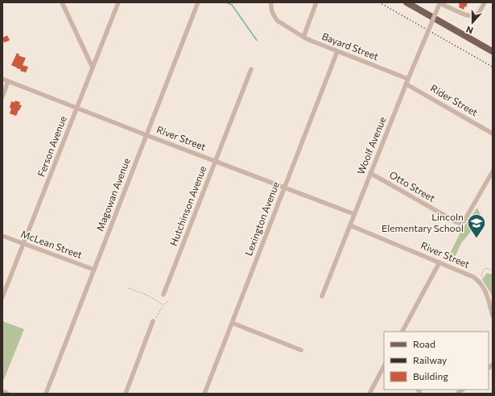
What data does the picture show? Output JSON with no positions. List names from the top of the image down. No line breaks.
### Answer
{"streets":{"street":["Bayard Street","Rider Street","River Street","Woolf Avenue","Ferson Avenue","Otto Street","Magowan Avenue","Hutchinson Avenue","Lexington Avenue","McLean Street"]},"crossings":[["Bayard Street","Woolf Avenue"],["Bayard Street","Lexington Avenue"],["Rider Street","Woolf Avenue"],["River Street","Woolf Avenue"],["River Street","Ferson Avenue"],["River Street","Magowan Avenue"],["River Street","Hutchinson Avenue"],["River Street","Lexington Avenue"],["Woolf Avenue","Otto Street"],["Ferson Avenue","McLean Street"],["Magowan Avenue","McLean Street"]],"places":{"school or university":["Lincoln Elementary School"]},"legend":["Road","Railway","Building"],"north":"bottom"}
